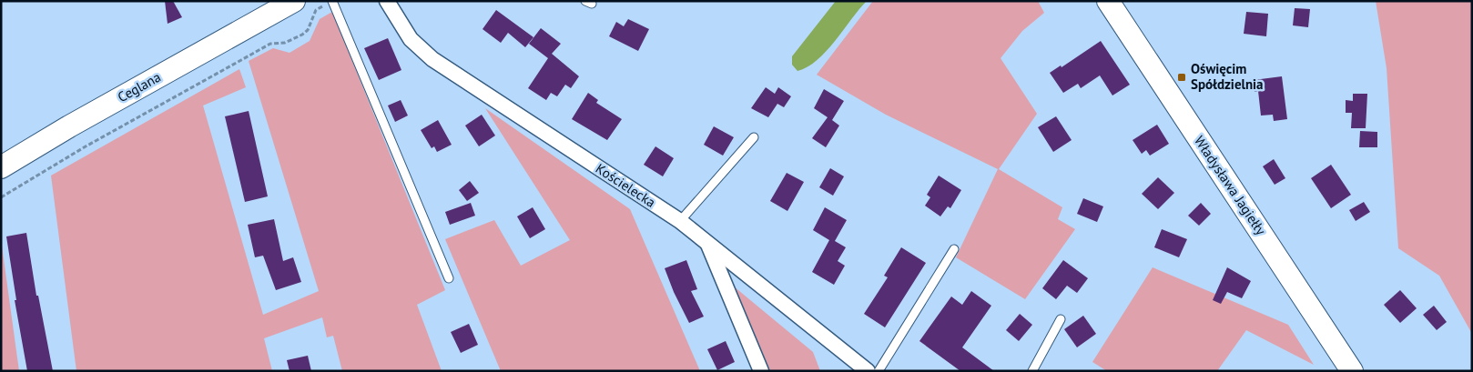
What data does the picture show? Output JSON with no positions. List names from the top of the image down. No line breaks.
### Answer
{"streets":{"street":["Ceglana","Kościelecka","Władysława Jagiełły"]},"places":{"transit":["Oświęcim Spółdzielnia"]}}
